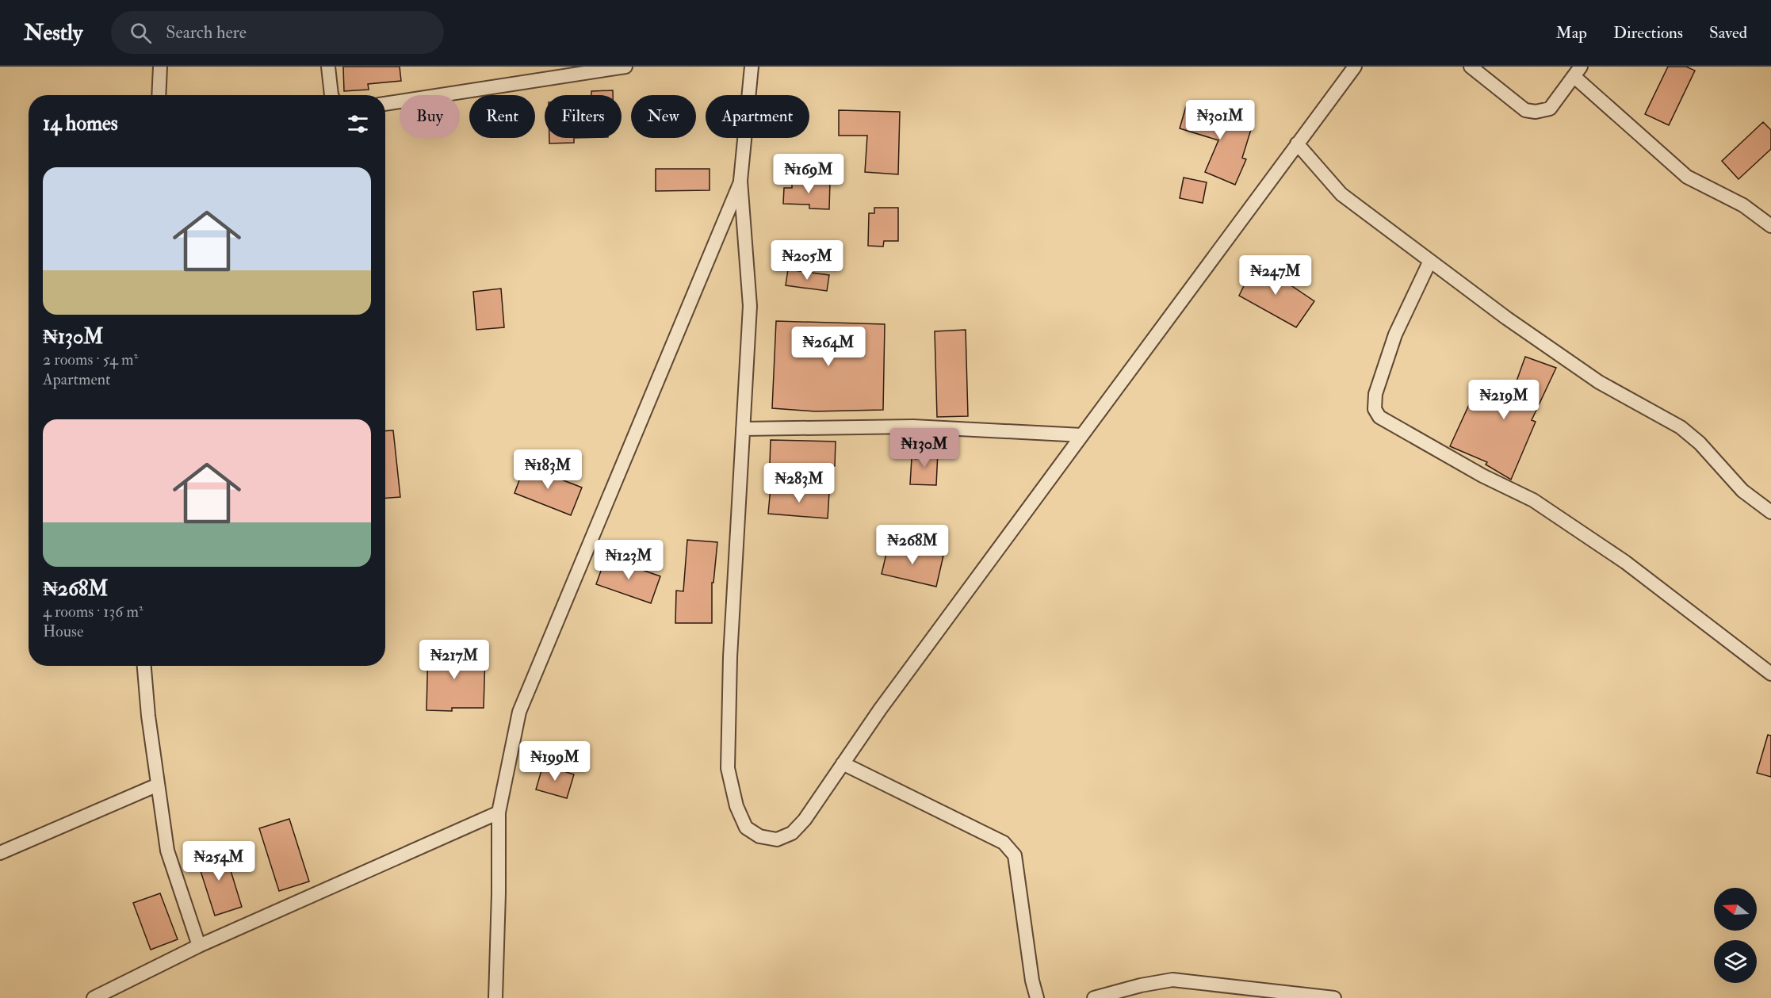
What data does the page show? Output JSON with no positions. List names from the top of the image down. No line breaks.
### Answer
{"north":"left","page":{"header":"Nestly","search":"Search here","nav":["Map","Directions","Saved"],"chip":["Buy","Rent","Filters","New","Apartment"],"heading":"14 homes","price":["₦301M","₦169M","₦205M","₦247M","₦264M","₦219M","₦130M","₦183M","₦283M","₦268M","₦123M","₦217M","₦199M","₦254M"],"list":[{"name":"₦130M","note":"2 rooms · 54 m² · Apartment"},{"name":"₦268M","note":"4 rooms · 136 m² · House"}]}}
